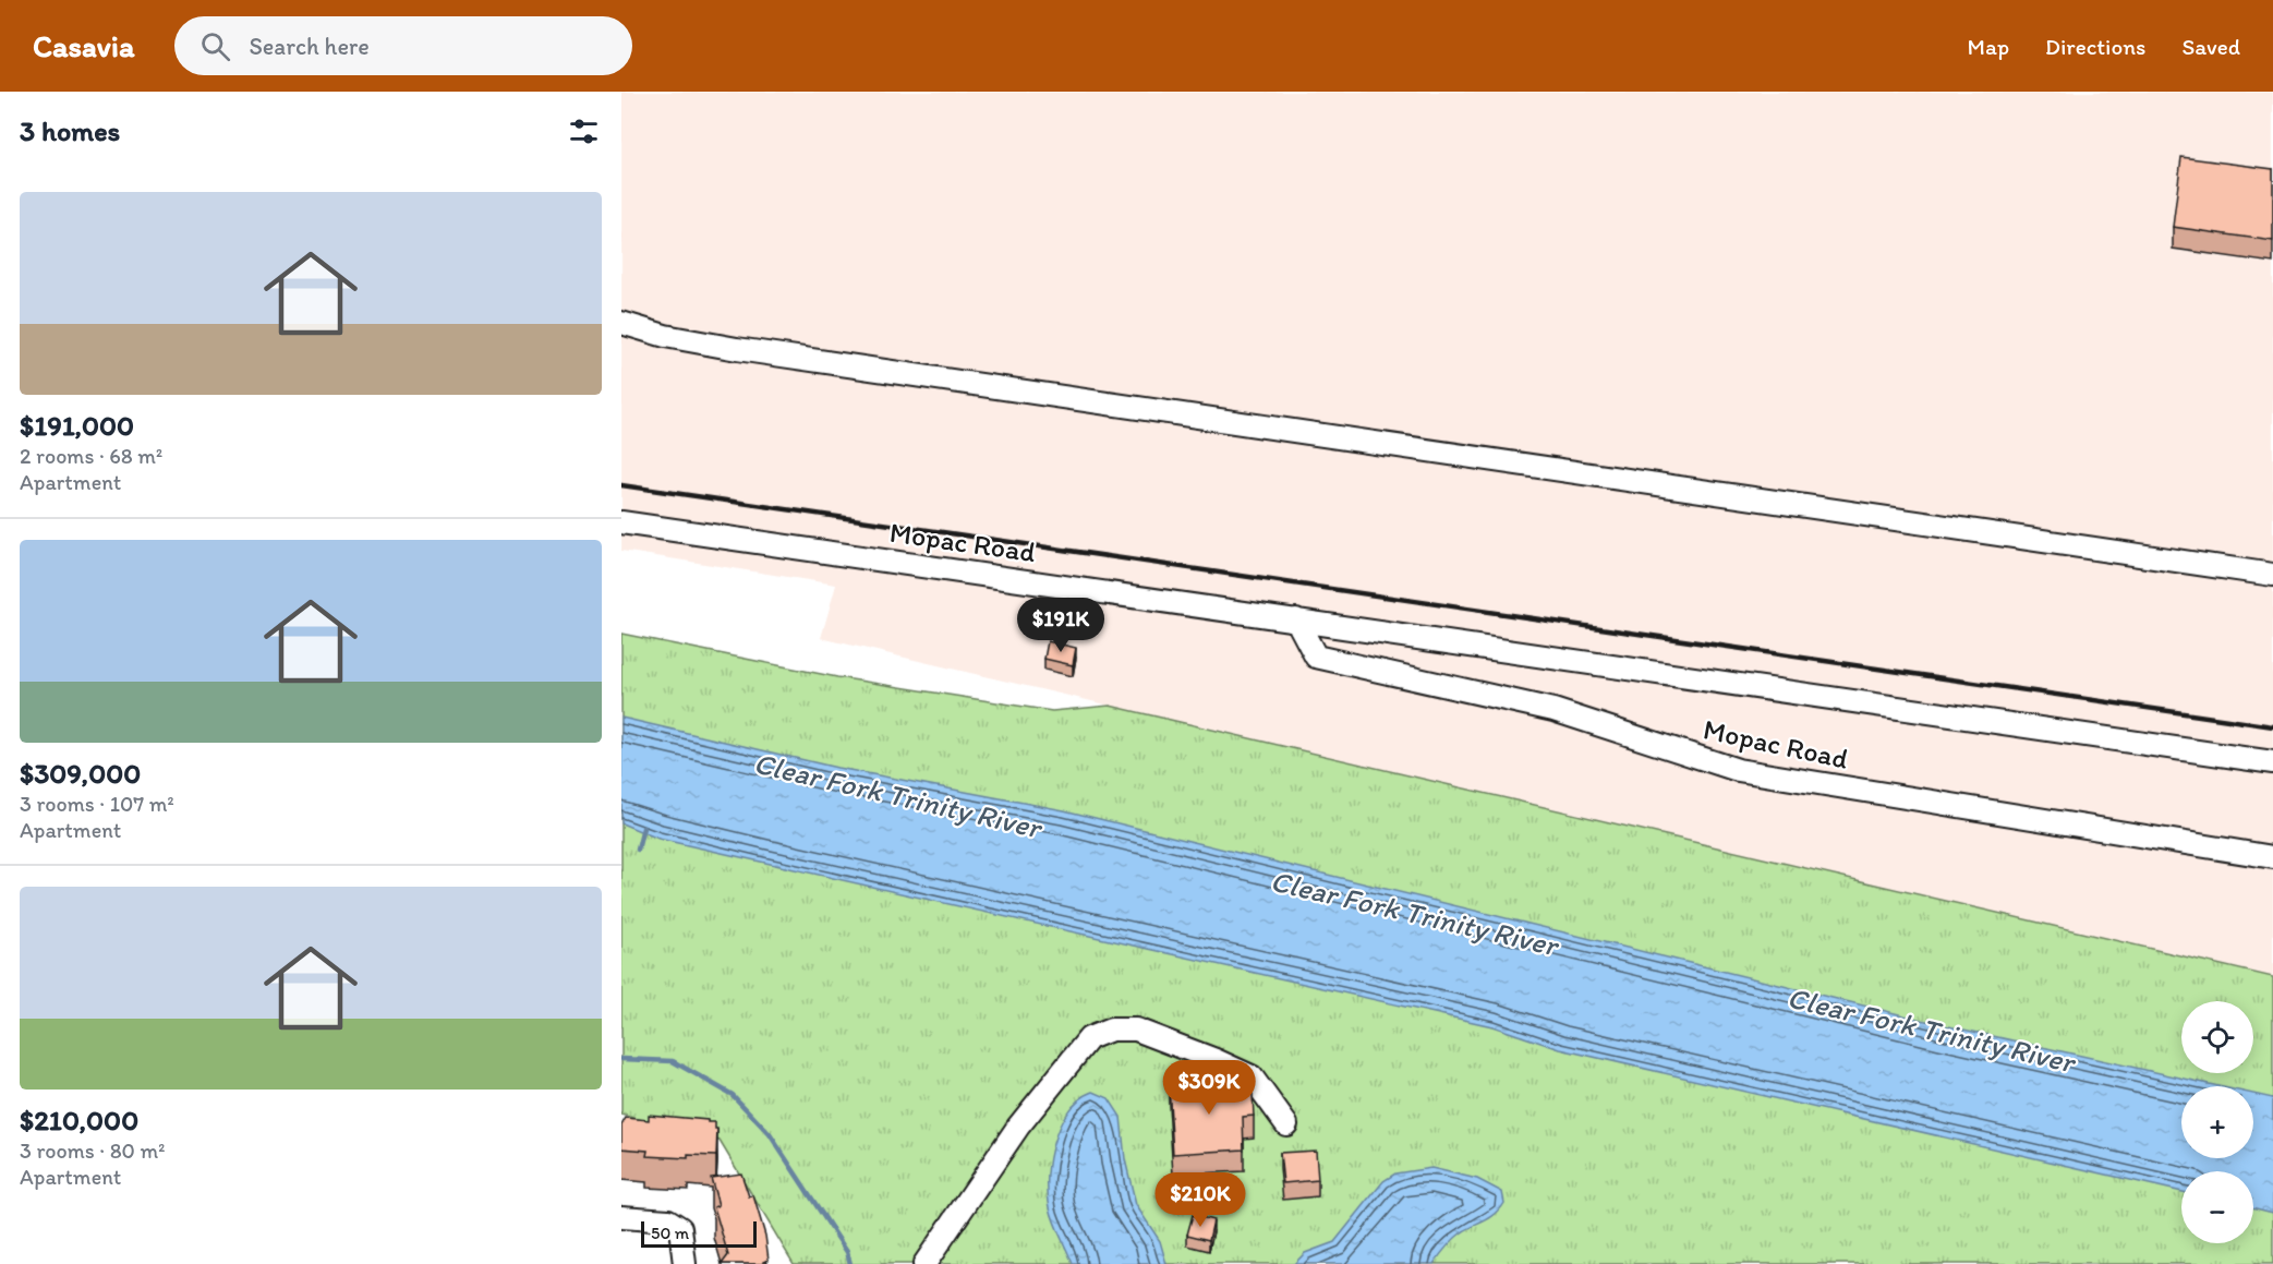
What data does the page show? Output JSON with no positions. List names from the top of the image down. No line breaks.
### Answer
{"streets":{"street":["Mopac Road"]},"water":["Clear Fork Trinity River"],"scale_bar":"50 m","page":{"header":"Casavia","search":"Search here","nav":["Map","Directions","Saved"],"heading":"3 homes","list":[{"name":"$191,000","note":"2 rooms · 68 m² · Apartment"},{"name":"$309,000","note":"3 rooms · 107 m² · Apartment"},{"name":"$210,000","note":"3 rooms · 80 m² · Apartment"}],"price":["$191K","$309K","$210K"],"map_buttons":["+","−"],"scale":"50 m"}}
